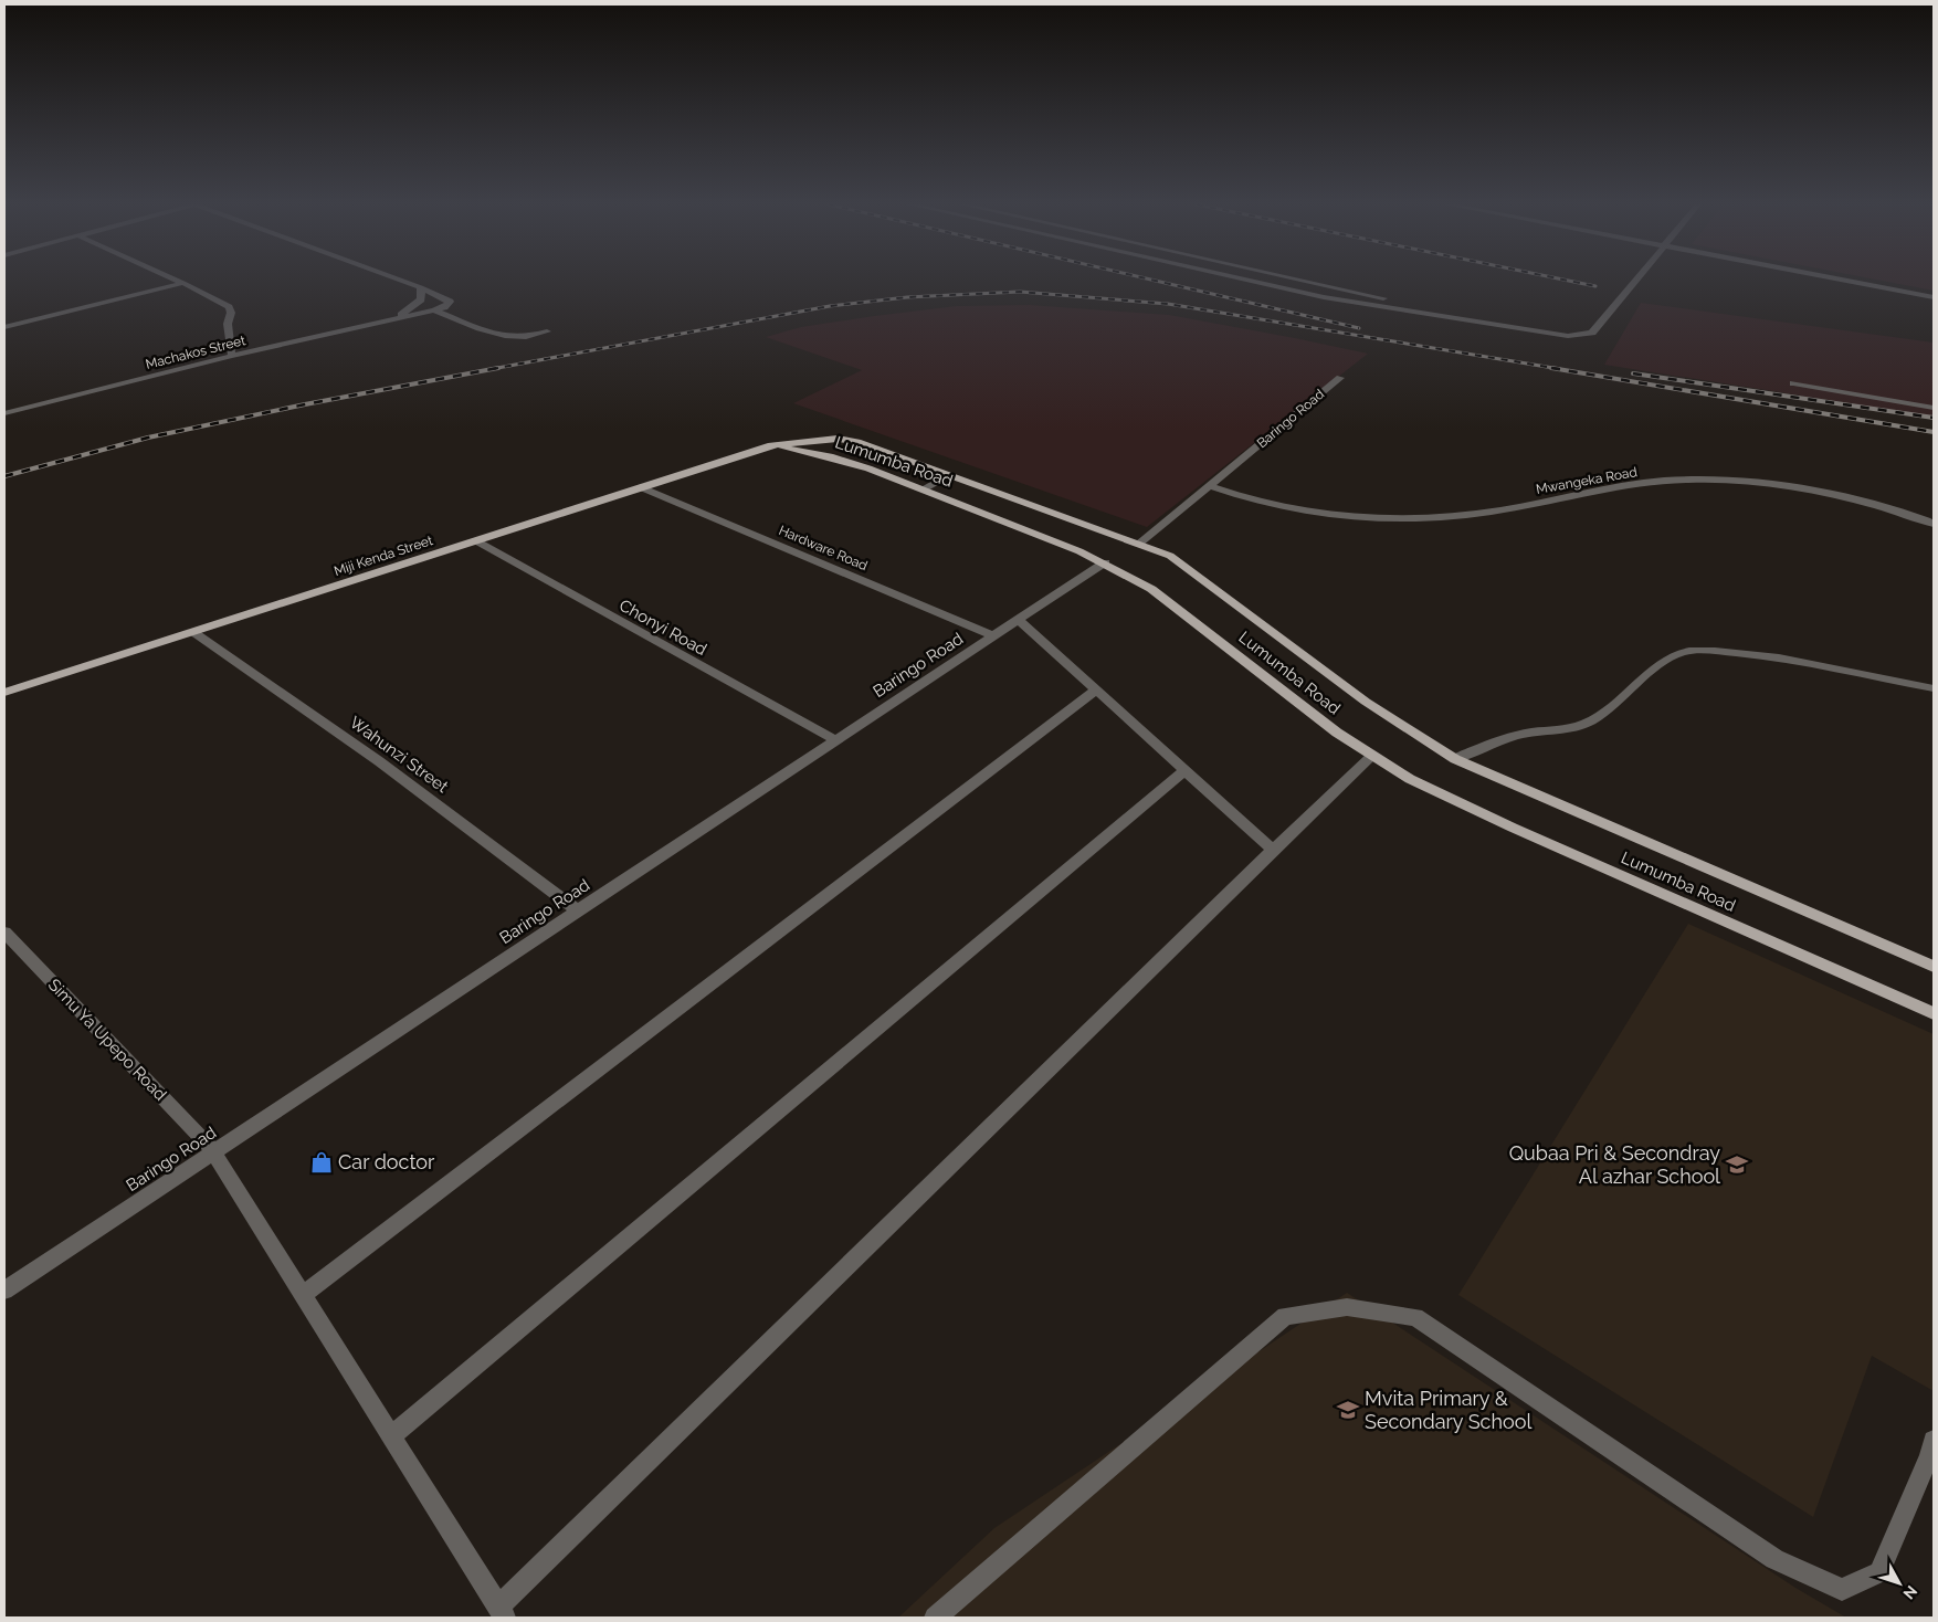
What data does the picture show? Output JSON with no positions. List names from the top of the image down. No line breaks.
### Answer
{"streets":{"main road":["Lumumba Road","Miji Kenda Street"],"street":["Machakos Street","Baringo Road","Mwangeka Road","Hardware Road","Chonyi Road","Wahunzi Street","Simu Ya Upepo Road"]},"crossings":[["Baringo Road","Lumumba Road"],["Baringo Road","Mwangeka Road"],["Baringo Road","Hardware Road"],["Baringo Road","Chonyi Road"],["Baringo Road","Wahunzi Street"],["Baringo Road","Simu Ya Upepo Road"],["Lumumba Road","Miji Kenda Street"],["Hardware Road","Miji Kenda Street"],["Miji Kenda Street","Chonyi Road"],["Miji Kenda Street","Wahunzi Street"]],"places":{"shop":["Car doctor"],"school or university":["Qubaa Pri & Secondray Al azhar School","Mvita Primary & Secondary School"]},"north":"bottom right"}
